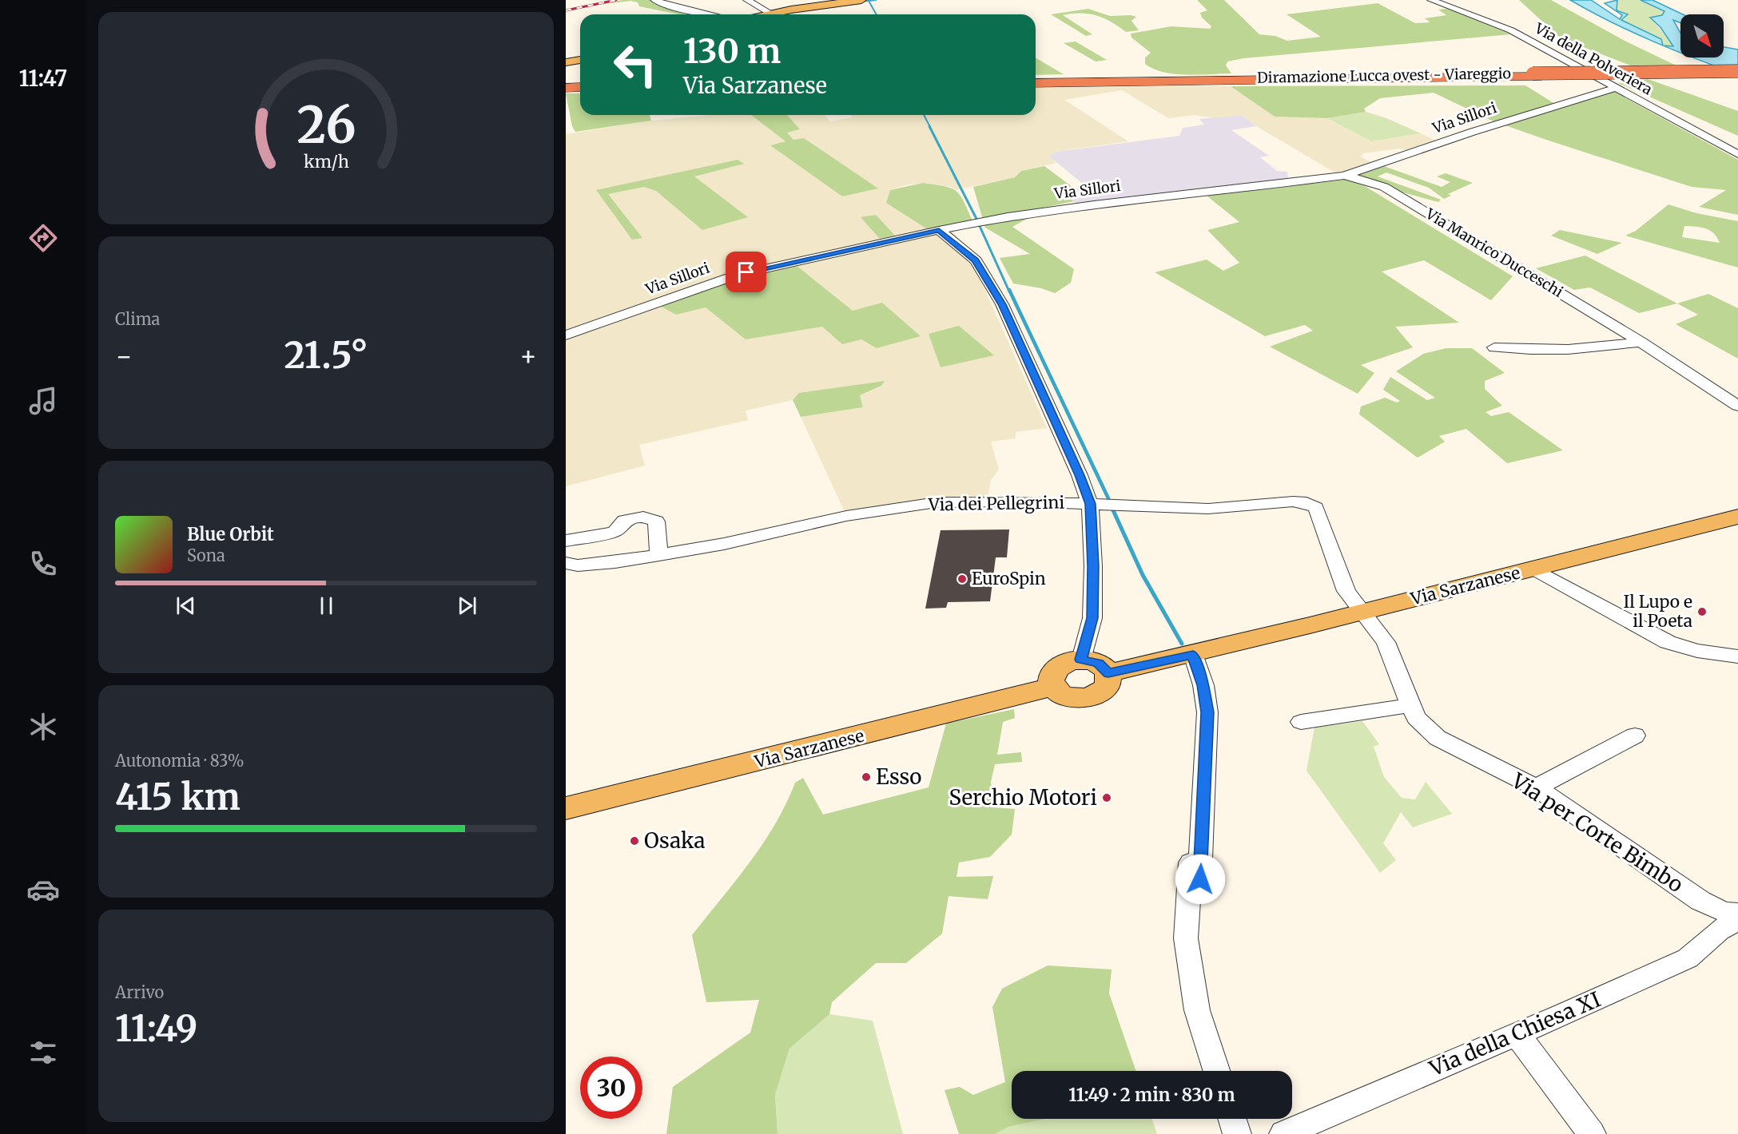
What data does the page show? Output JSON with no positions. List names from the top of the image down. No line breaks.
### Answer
{"streets":{"highway":["Diramazione Lucca ovest - Viareggio"],"main road":["Via Sarzanese"],"street":["Via della Polveriera","Via Sillori","Via Manrico Ducceschi","Via dei Pellegrini","Via per Corte Bimbo","Via della Chiesa XI"]},"crossings":[["Via della Polveriera","Via Sillori"],["Via Sillori","Via Manrico Ducceschi"],["Via dei Pellegrini","Via Sarzanese"],["Via dei Pellegrini","Via per Corte Bimbo"],["Via Sarzanese","Via per Corte Bimbo"]],"places":["EuroSpin","Il Lupo e il Poeta","Esso","Serchio Motori","Osaka"],"north":"bottom right","page":{"tabs":"11:47","turn":["130 m","Via Sarzanese"],"tile":["Clima",["Autonomia · 83%","415 km"],["Arrivo","11:49"]],"heat":["−","21.5°","+"],"song":["Blue Orbit","Sona"],"limit":"30","trip":"11:49 · 2 min · 830 m","gauge":["26","km/h"]}}
